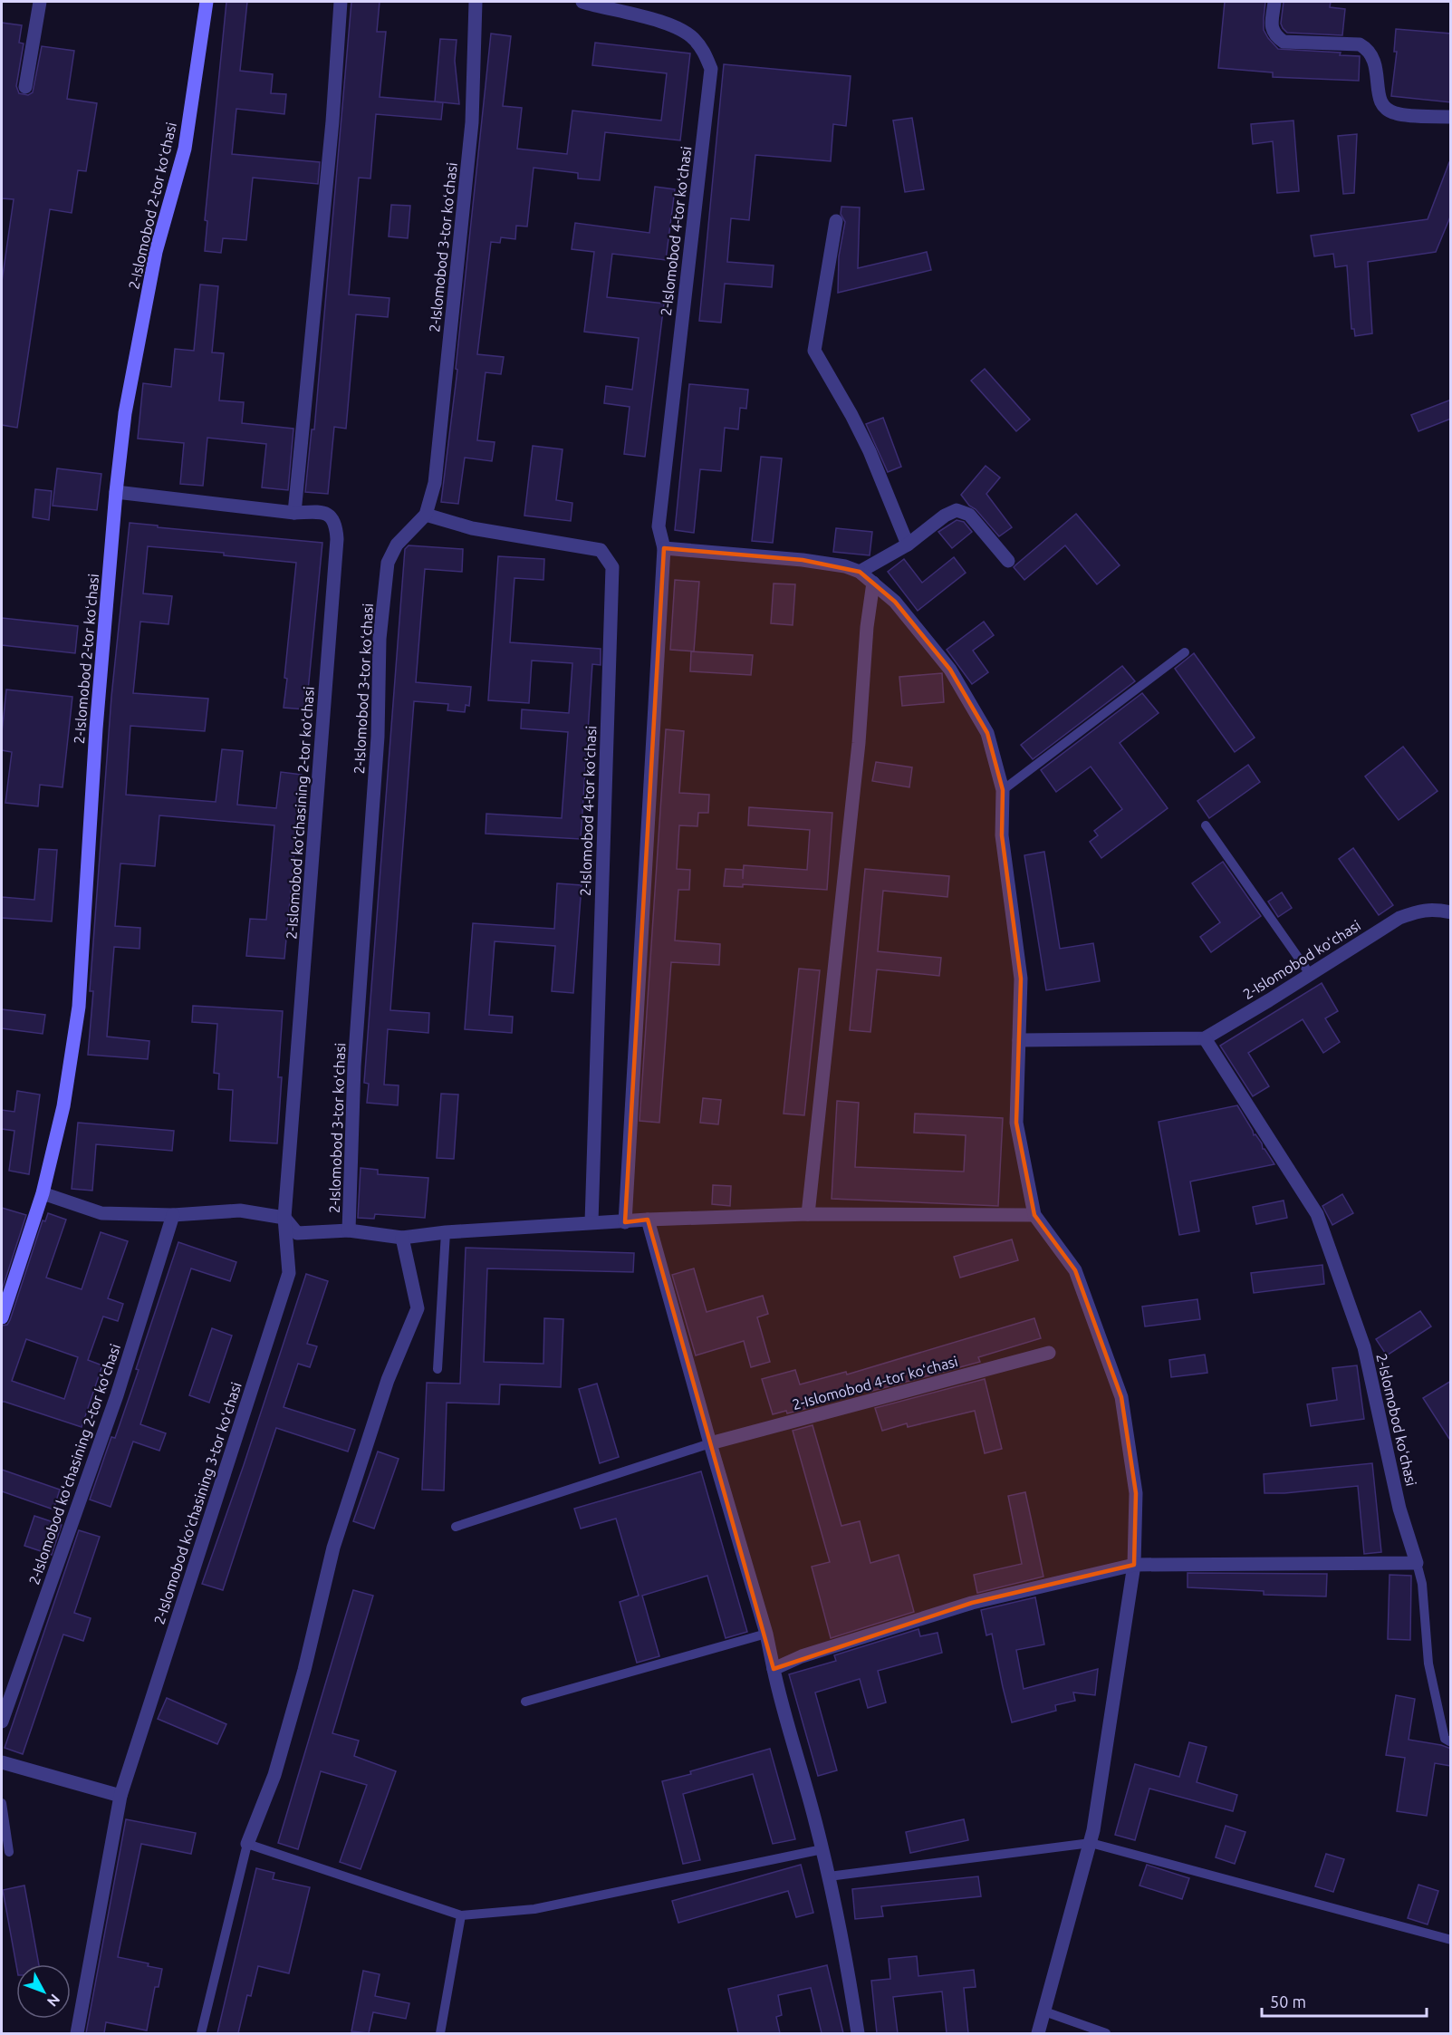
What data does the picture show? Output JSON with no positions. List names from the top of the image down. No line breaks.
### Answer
{"streets":{"street":["2-Islomobod 2-tor koʻchasi","2-Islomobod 4-tor koʻchasi","2-Islomobod 3-tor koʻchasi","2-Islomobod koʻchasining 2-tor koʻchasi","2-Islomobod koʻchasi","2-Islomobod koʻchasining 3-tor koʻchasi"]},"crossings":[["2-Islomobod 2-tor koʻchasi","2-Islomobod koʻchasining 2-tor koʻchasi"],["2-Islomobod 4-tor koʻchasi","2-Islomobod 3-tor koʻchasi"],["2-Islomobod 3-tor koʻchasi","2-Islomobod koʻchasining 2-tor koʻchasi"],["2-Islomobod 3-tor koʻchasi","2-Islomobod koʻchasining 3-tor koʻchasi"],["2-Islomobod koʻchasining 2-tor koʻchasi","2-Islomobod koʻchasining 3-tor koʻchasi"]],"scale_bar":"50 m","north":"bottom right"}
